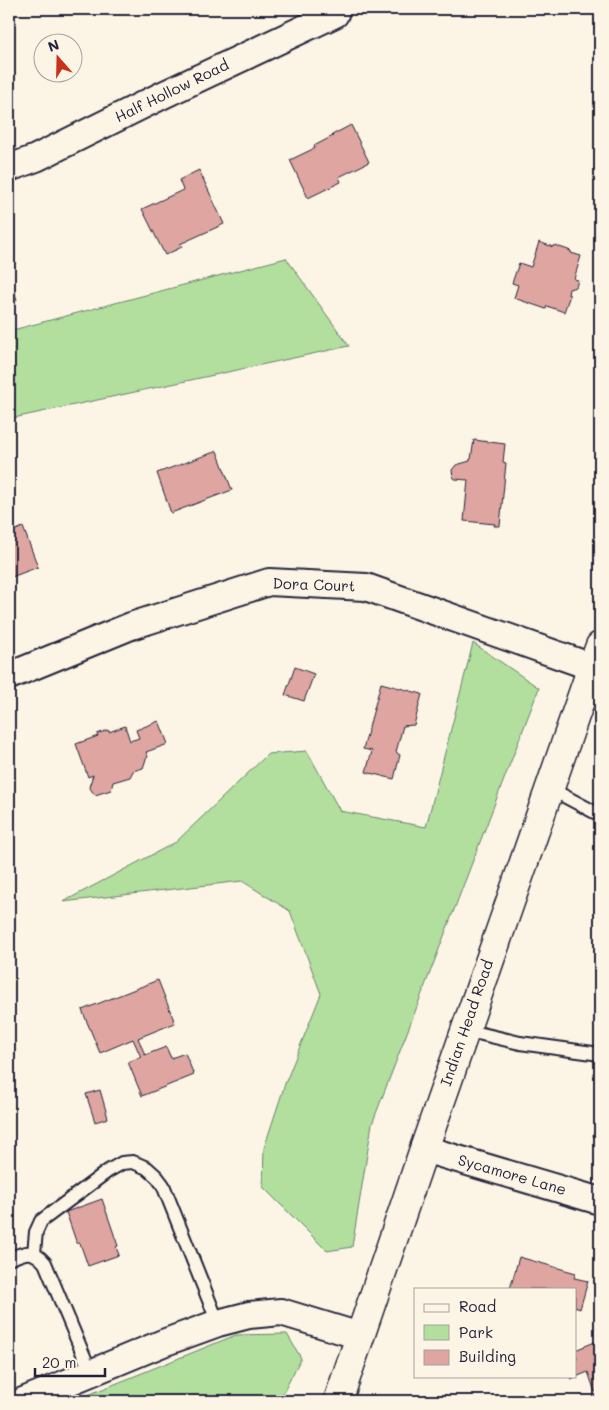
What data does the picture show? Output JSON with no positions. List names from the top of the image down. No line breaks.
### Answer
{"streets":{"main road":["Indian Head Road"],"street":["Half Hollow Road","Dora Court","Sycamore Lane"]},"crossings":[["Dora Court","Indian Head Road"],["Indian Head Road","Sycamore Lane"]],"legend":["Road","Park","Building"],"scale_bar":"20 m","north":"top"}
